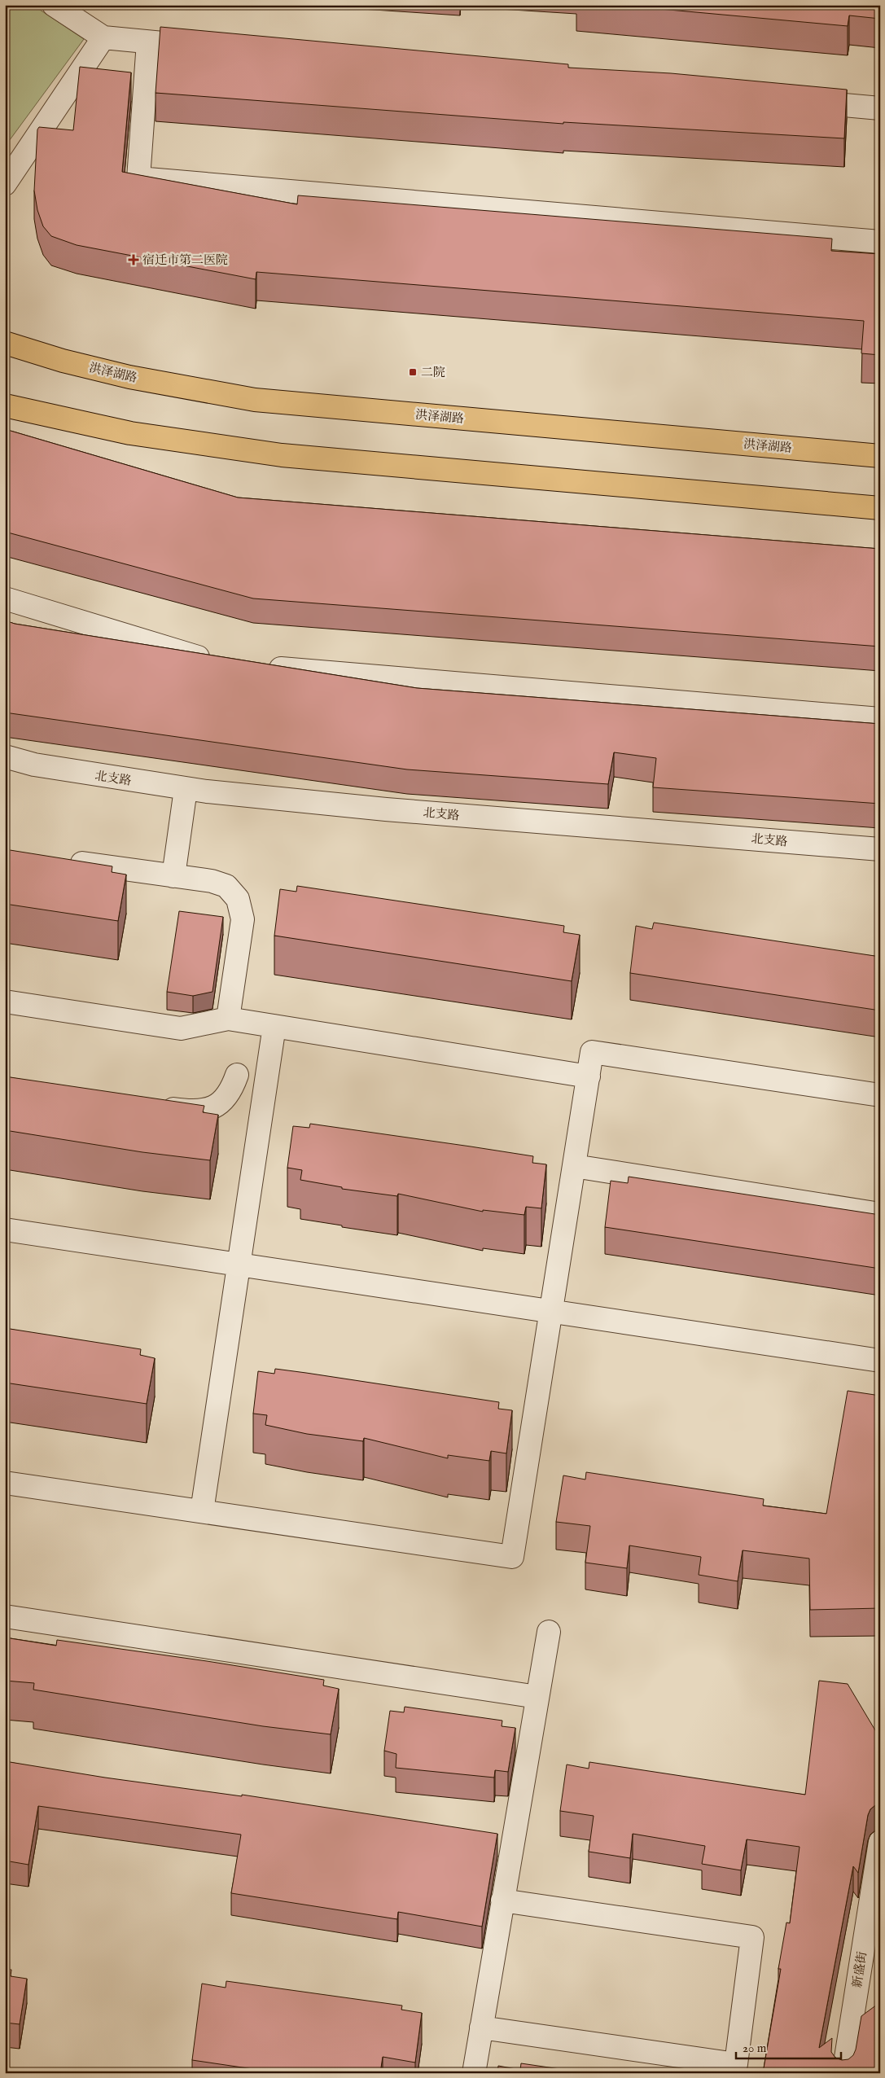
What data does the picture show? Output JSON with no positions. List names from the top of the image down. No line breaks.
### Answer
{"streets":{"main road":["洪泽湖路"],"street":["北支路","新盛街"]},"places":{"health":["宿迁市第二医院"],"transit":["二院"]},"scale_bar":"20 m"}
